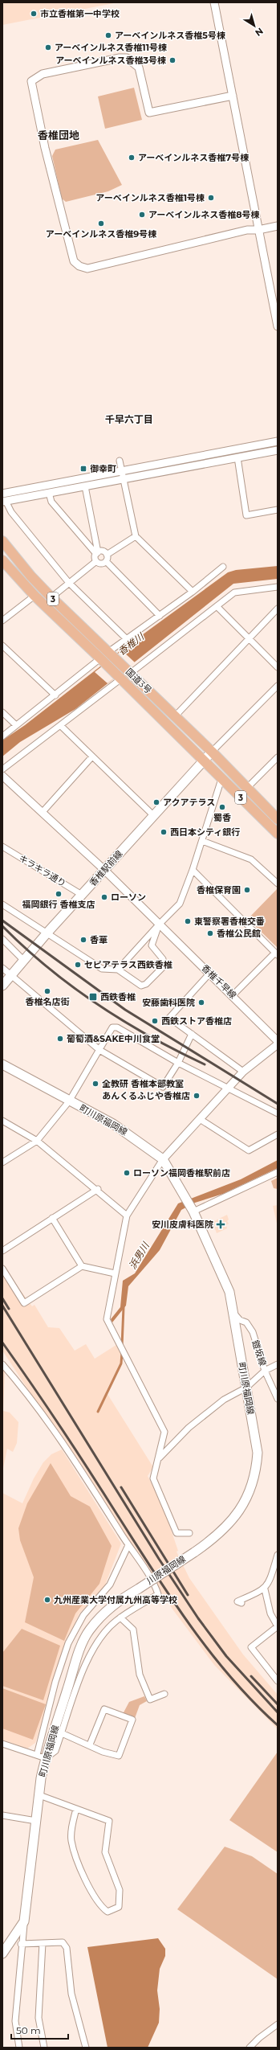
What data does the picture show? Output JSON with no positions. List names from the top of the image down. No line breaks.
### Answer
{"streets":{"highway":["3","国道3号"],"main road":["香椎駅前線","町川原福岡線","川原福岡線"],"street":["キラキラ通り","香椎千早線","鎧坂線"]},"crossings":[["国道3号","香椎駅前線"],["香椎駅前線","キラキラ通り"],["香椎駅前線","香椎千早線"],["町川原福岡線","鎧坂線"],["町川原福岡線","川原福岡線"]],"districts":["香椎団地","千早六丁目"],"water":["香椎川","浜男川"],"places":{"other":["市立香椎第一中学校","アーベインルネス香椎5号棟","アーベインルネス香椎11号棟","アーベインルネス香椎3号棟","アーベインルネス香椎7号棟","アーベインルネス香椎1号棟","アーベインルネス香椎8号棟","アーベインルネス香椎9号棟","アクアテラス","蜀香","西日本シティ銀行","香椎保育園","福岡銀行 香椎支店","ローソン","東警察署香椎交番","香椎公民館","香華","セピアテラス西鉄香椎","香椎名店街","安藤歯科医院","西鉄ストア香椎店","葡萄酒&SAKE中川食堂","全教研 香椎本部教室","あんくるふじや香椎店","ローソン福岡香椎駅前店","九州産業大学付属九州高等学校"],"transit":["御幸町","西鉄香椎"],"health":["安川皮膚科医院"]},"scale_bar":"50 m","north":"bottom right"}
